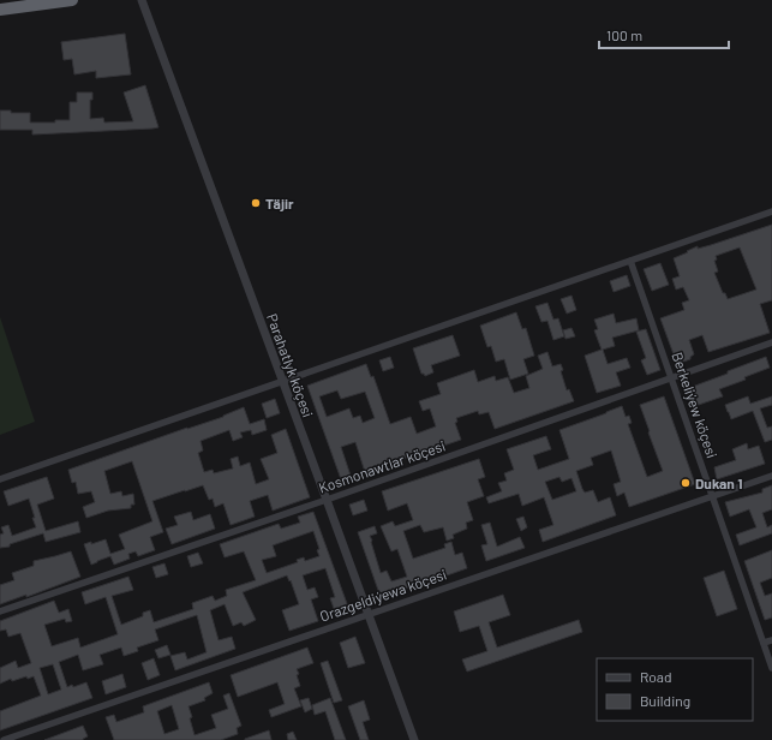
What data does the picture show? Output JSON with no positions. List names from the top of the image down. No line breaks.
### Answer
{"streets":{"street":["Parahatlyk köçesi","Berkeliýew köçesi","Kosmonawtlar köçesi","Orazgeldiýewa köçesi"]},"crossings":[["Parahatlyk köçesi","Kosmonawtlar köçesi"],["Parahatlyk köçesi","Orazgeldiýewa köçesi"],["Berkeliýew köçesi","Kosmonawtlar köçesi"],["Berkeliýew köçesi","Orazgeldiýewa köçesi"]],"places":["Täjir","Dukan 1"],"legend":["Road","Building"],"scale_bar":"100 m"}
